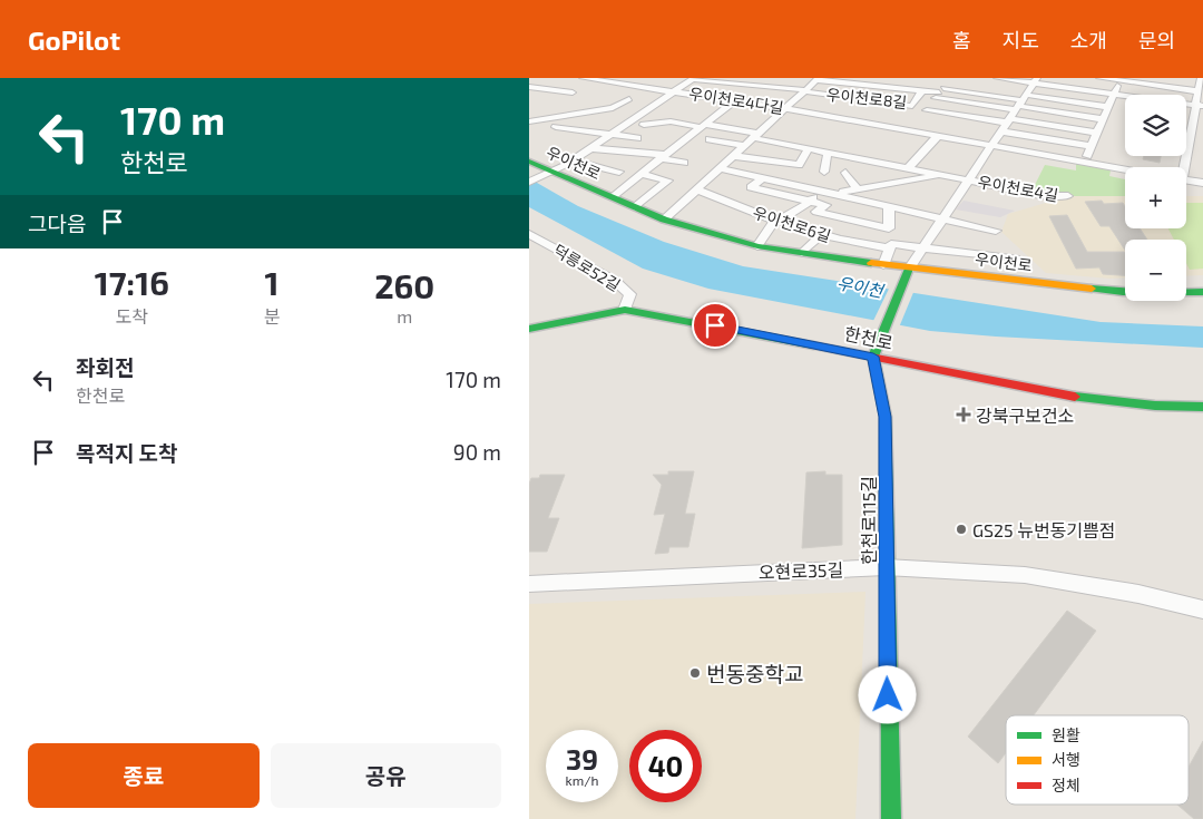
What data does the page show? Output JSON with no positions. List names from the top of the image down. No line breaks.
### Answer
{"streets":{"street":["우이천로8길","우이천로4다길","우이천로","우이천로4길","우이천로6길","덕릉로52길","한천로","한천로115길","오현로35길"]},"crossings":[["우이천로8길","우이천로4다길"],["우이천로8길","우이천로"],["우이천로8길","우이천로6길"],["우이천로4다길","우이천로4길"],["우이천로","우이천로4길"],["덕릉로52길","한천로"],["한천로","한천로115길"],["한천로115길","오현로35길"]],"water":["우이천"],"places":{"health":["강북구보건소"],"other":["GS25 뉴번동기쁨점","번동중학교"]},"legend":["원활","서행","정체"],"page":{"header":"GoPilot","nav":["홈","지도","소개","문의"],"turn":["170 m","한천로"],"map_buttons":["+","−"],"then":"그다음","eta":["17:16","도착","1","분","260","m"],"list":[{"name":"좌회전","note":"한천로","value":"170 m"},{"name":"목적지 도착","value":"90 m"}],"speed":"39 km/h","limit":"40","buttons":["종료","공유"]}}
